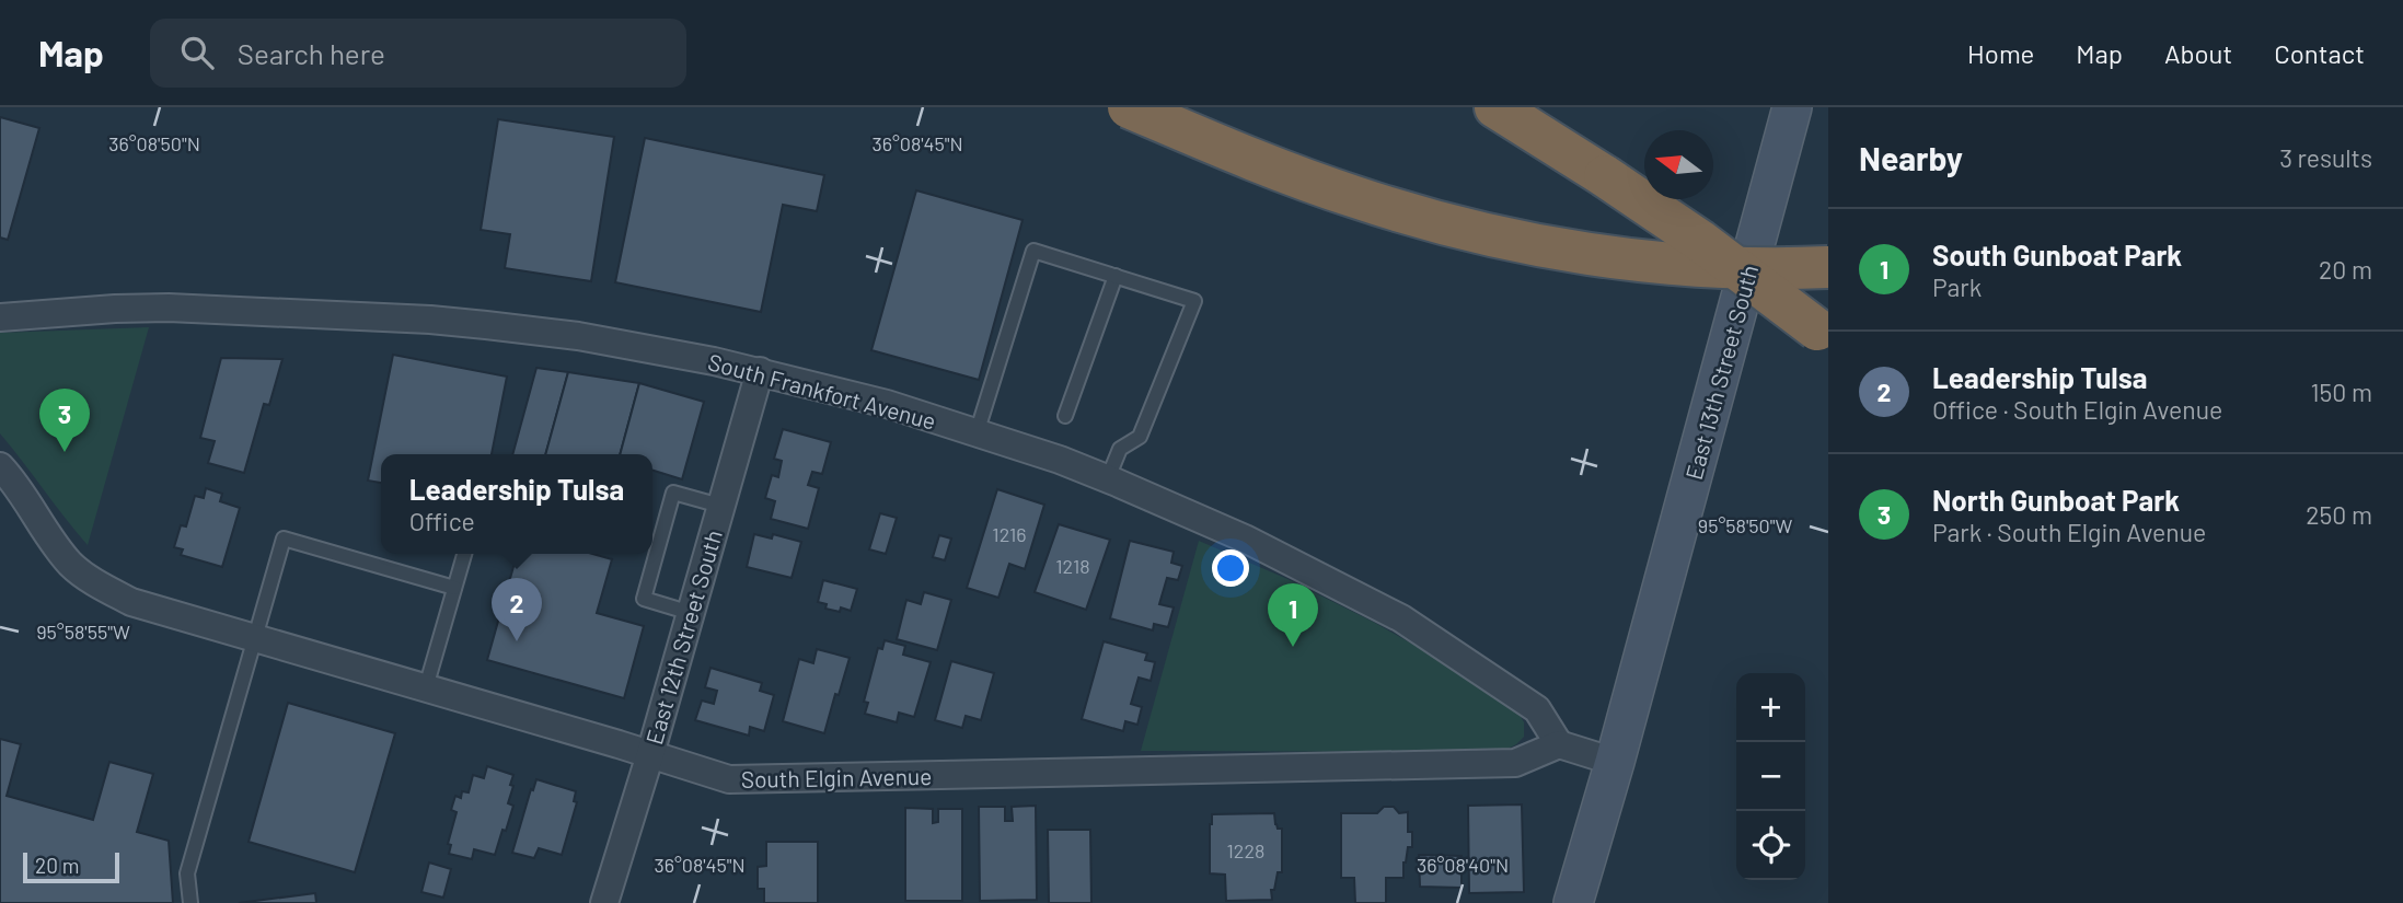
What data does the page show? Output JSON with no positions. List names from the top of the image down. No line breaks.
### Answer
{"streets":{"street":["East 13th Street South","South Frankfort Avenue","East 12th Street South","South Elgin Avenue"]},"crossings":[["South Frankfort Avenue","East 12th Street South"],["South Frankfort Avenue","South Elgin Avenue"],["East 12th Street South","South Elgin Avenue"]],"house_numbers":["1216","1218","1228"],"scale_bar":"20 m","north":"left","page":{"header":"Map","search":"Search here","nav":["Home","Map","About","Contact"],"heading":["Nearby","3 results"],"list":[{"mark":"1","name":"South Gunboat Park","note":"Park","value":"20 m"},{"mark":"2","name":"Leadership Tulsa","note":"Office · South Elgin Avenue","value":"150 m"},{"mark":"3","name":"North Gunboat Park","note":"Park · South Elgin Avenue","value":"250 m"}],"pins":["3","2","1"],"popup":["Leadership Tulsa","Office"],"map_buttons":["+","−"],"scale":"20 m"},"coordinates":["36°08'50\"N","36°08'45\"N","95°58'50\"W","95°58'55\"W","36°08'40\"N"]}
